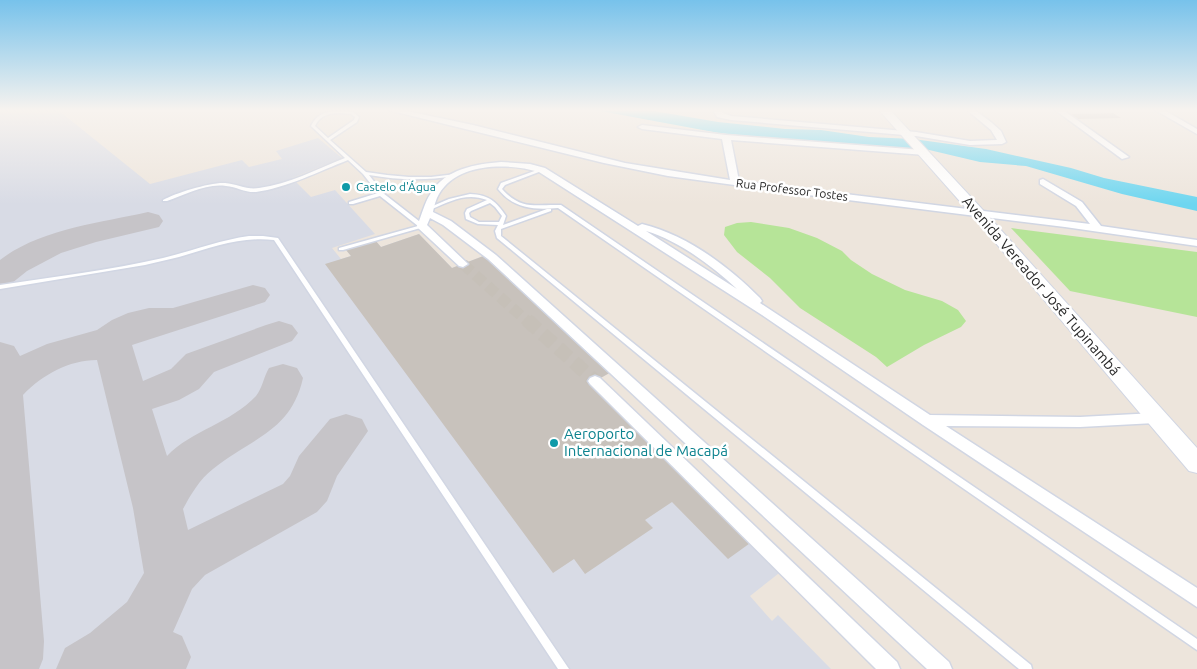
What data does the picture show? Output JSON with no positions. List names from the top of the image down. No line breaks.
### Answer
{"streets":{"street":["Rua Professor Tostes","Avenida Vereador José Tupinambá"]},"crossings":[["Rua Professor Tostes","Avenida Vereador José Tupinambá"]],"places":["Castelo d'Água","Aeroporto Internacional de Macapá"]}
